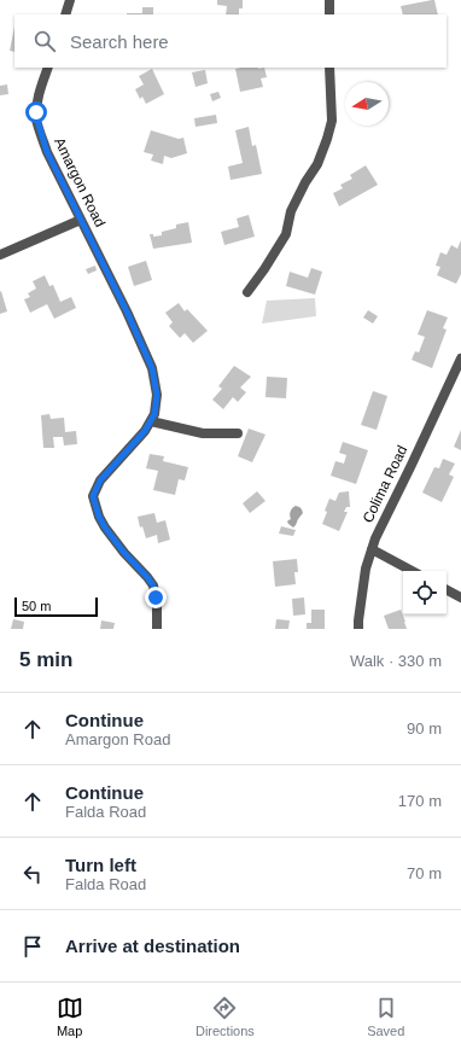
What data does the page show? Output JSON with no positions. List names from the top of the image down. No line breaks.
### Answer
{"streets":{"street":["Amargon Road","Colima Road"]},"scale_bar":"50 m","north":"left","page":{"search":"Search here","scale":"50 m","heading":["5 min","Walk · 330 m"],"list":[["Continue","Amargon Road","90 m"],["Continue","Falda Road","170 m"],["Turn left","Falda Road","70 m"],"Arrive at destination"],"nav":["Map","Directions","Saved"]}}
